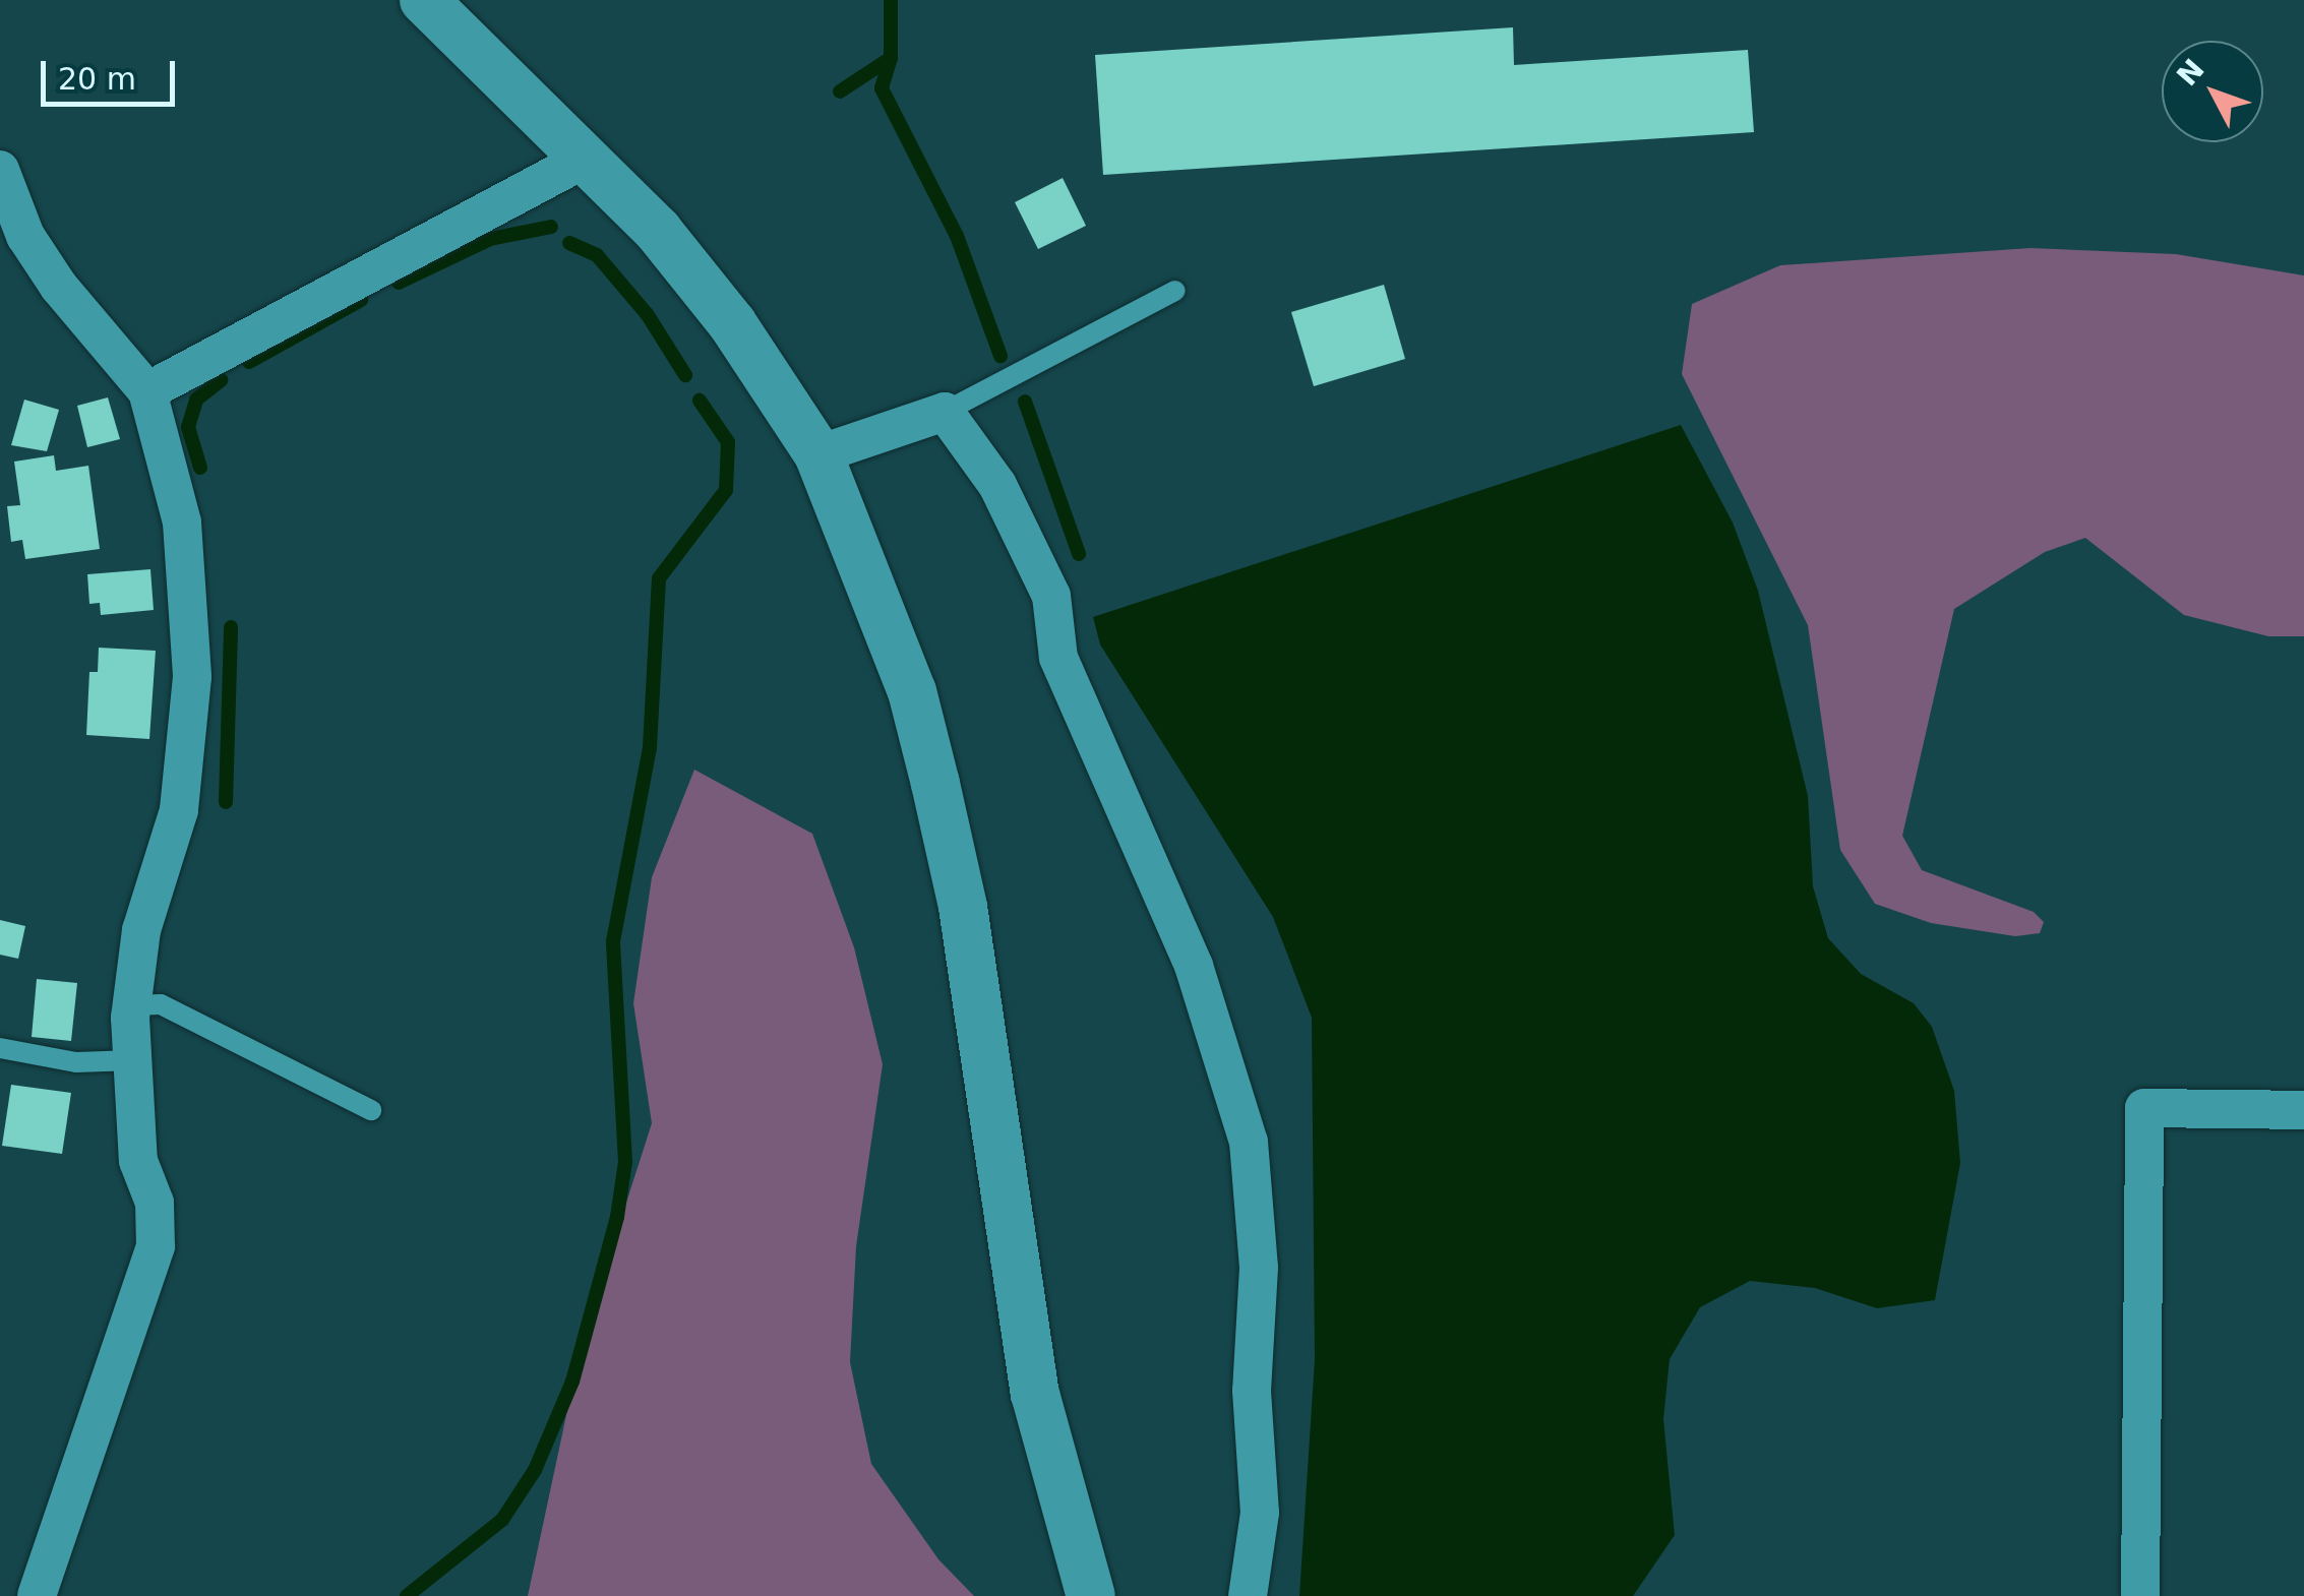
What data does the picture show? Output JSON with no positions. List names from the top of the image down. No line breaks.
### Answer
{"scale_bar":"20 m","north":"top left"}
